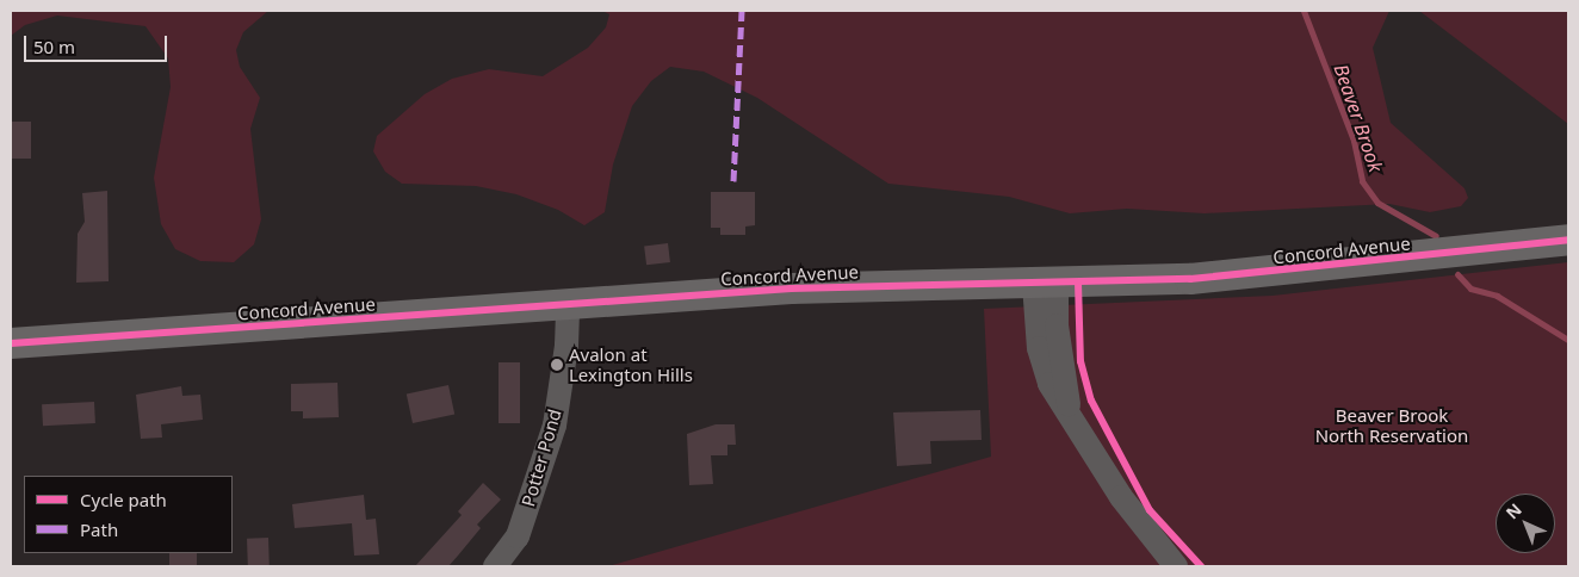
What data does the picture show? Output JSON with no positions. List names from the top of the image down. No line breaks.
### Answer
{"streets":{"main road":["Concord Avenue"],"street":["Potter Pond"]},"crossings":[["Concord Avenue","Potter Pond"]],"water":["Beaver Brook"],"parks":["Beaver Brook North Reservation"],"places":["Avalon at Lexington Hills"],"legend":["Cycle path","Path"],"scale_bar":"50 m","north":"top left"}
